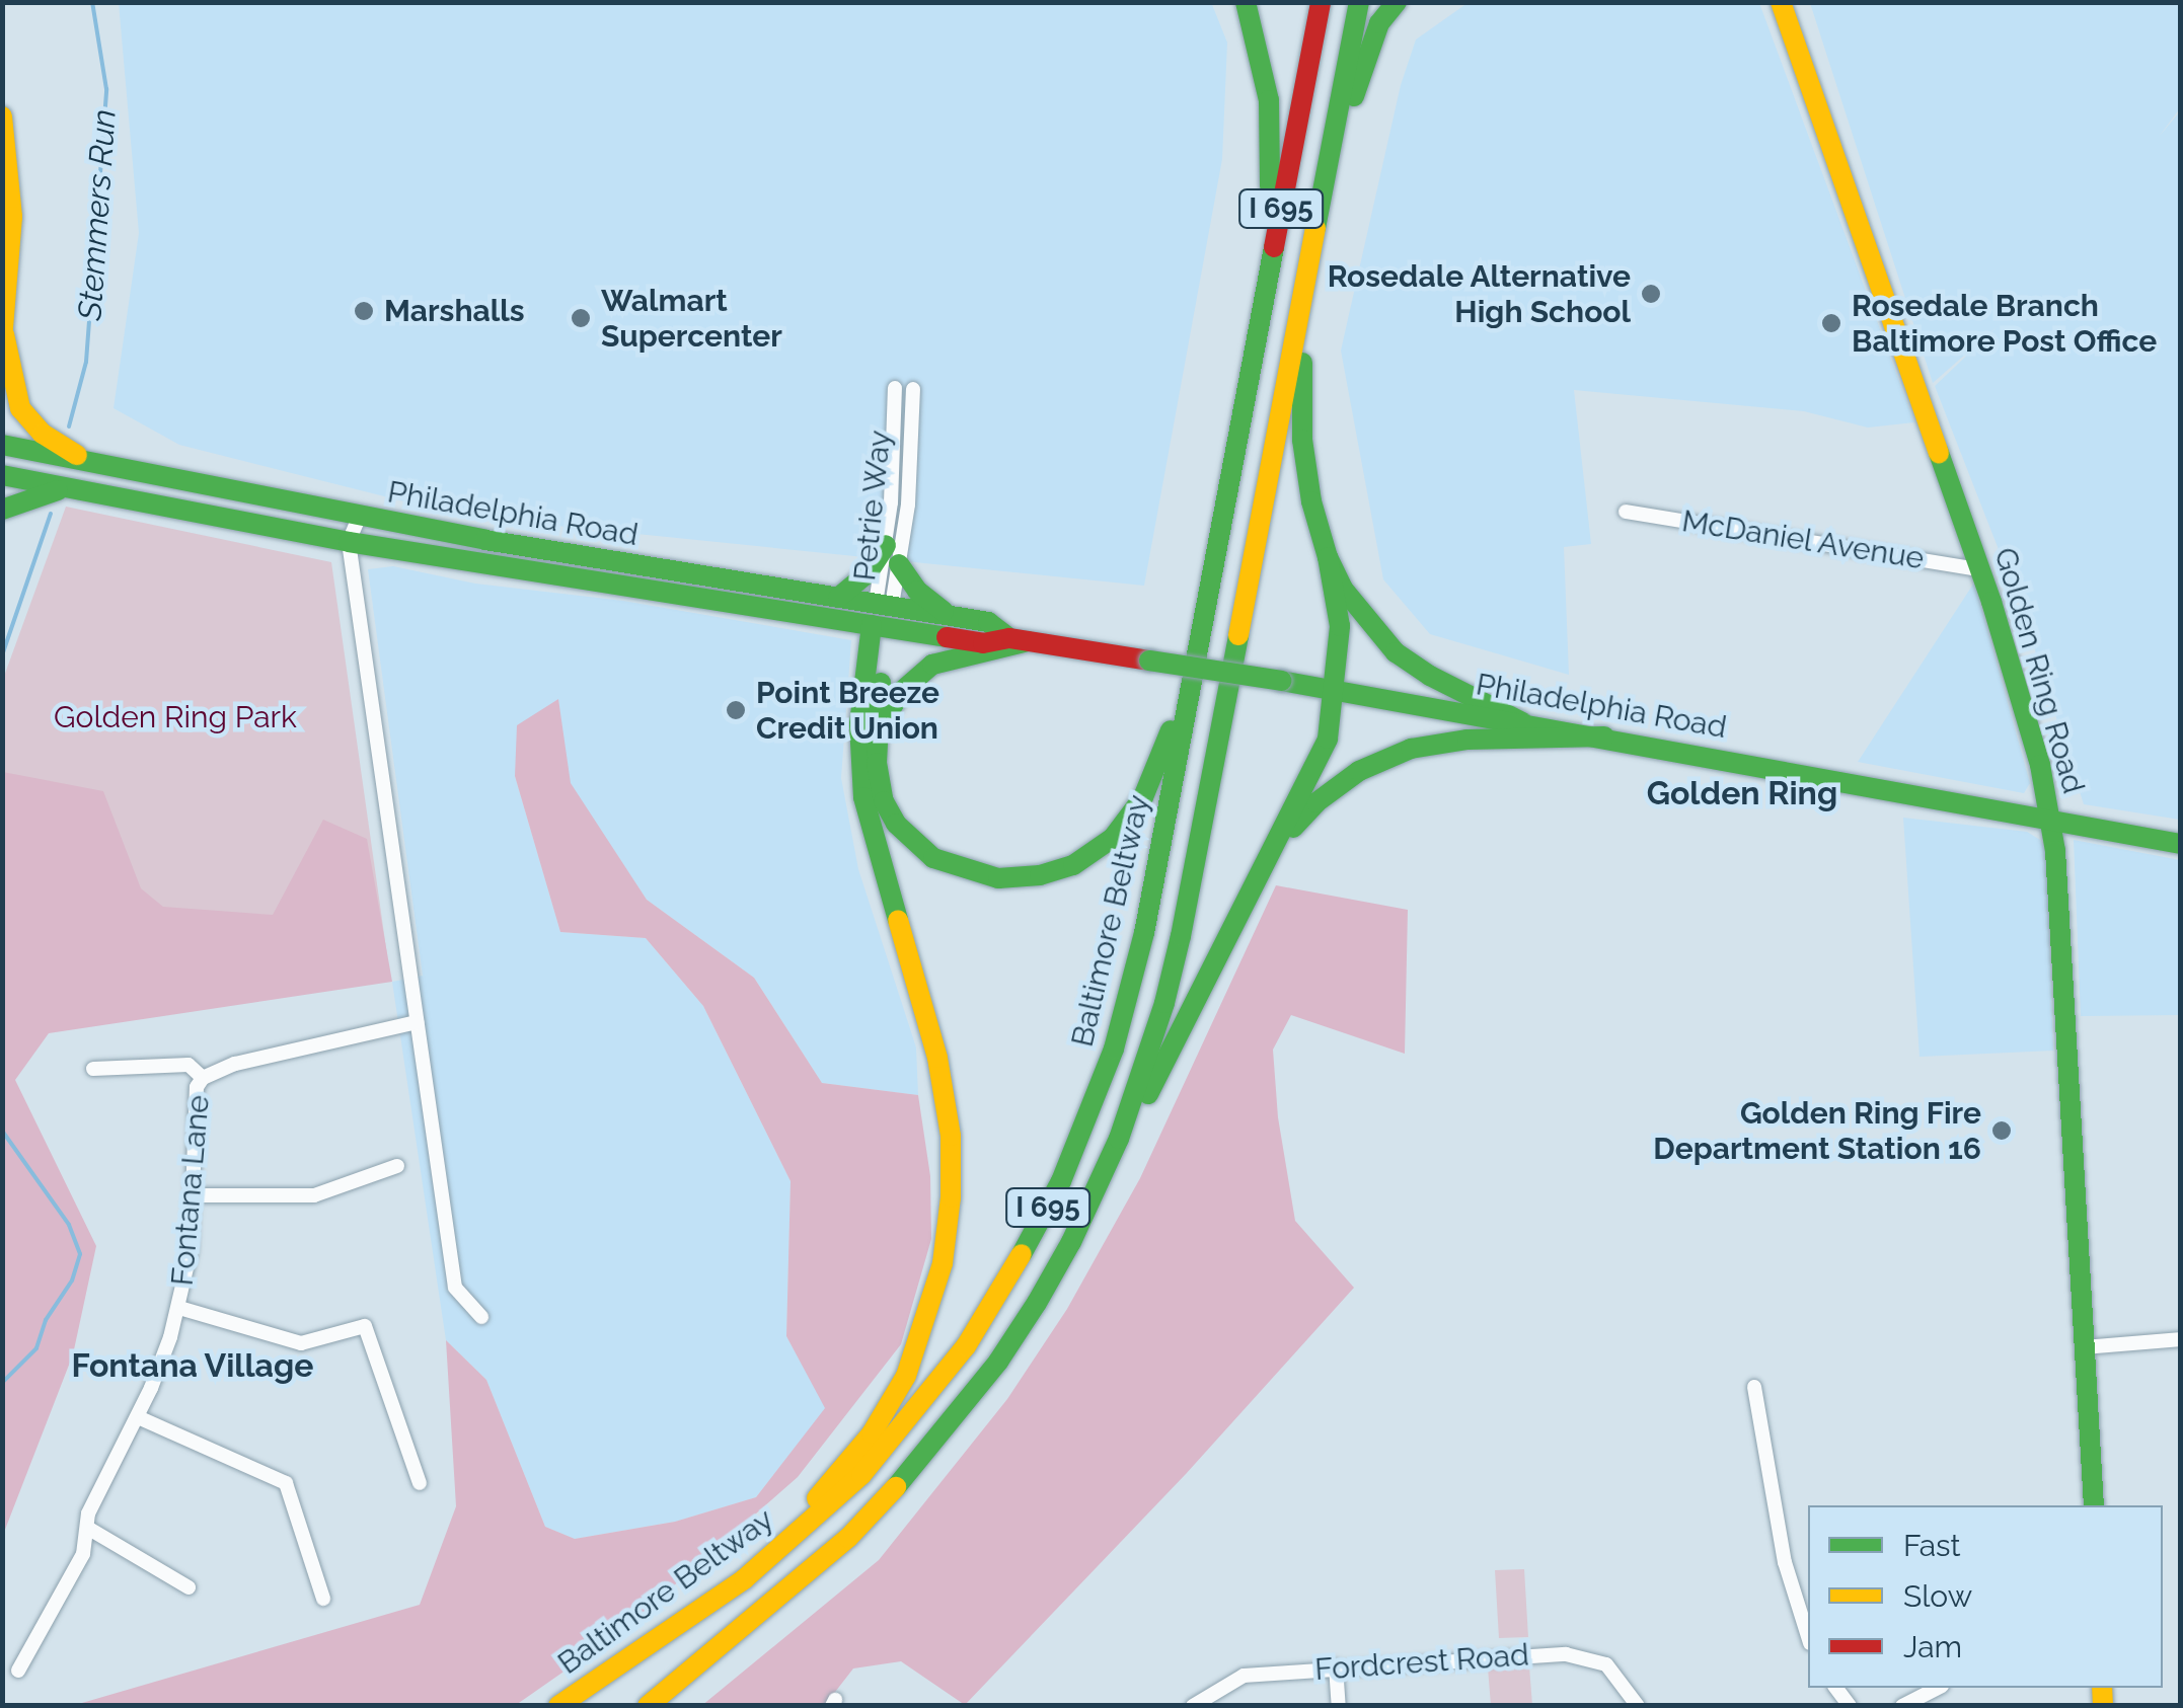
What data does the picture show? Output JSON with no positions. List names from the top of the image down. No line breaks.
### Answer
{"streets":{"main road":["I 695","Petrie Way","Philadelphia Road","Golden Ring Road","Baltimore Beltway"],"street":["McDaniel Avenue","Fontana Lane","Fordcrest Road"]},"crossings":[["Petrie Way","Philadelphia Road"],["Philadelphia Road","Golden Ring Road"],["McDaniel Avenue","Golden Ring Road"]],"districts":["Golden Ring","Fontana Village"],"water":["Stemmers Run"],"parks":["Golden Ring Park"],"places":["Rosedale Alternative High School","Marshalls","Walmart Supercenter","Rosedale Branch Baltimore Post Office","Point Breeze Credit Union","Golden Ring Fire Department Station 16"],"legend":["Fast","Slow","Jam"]}
